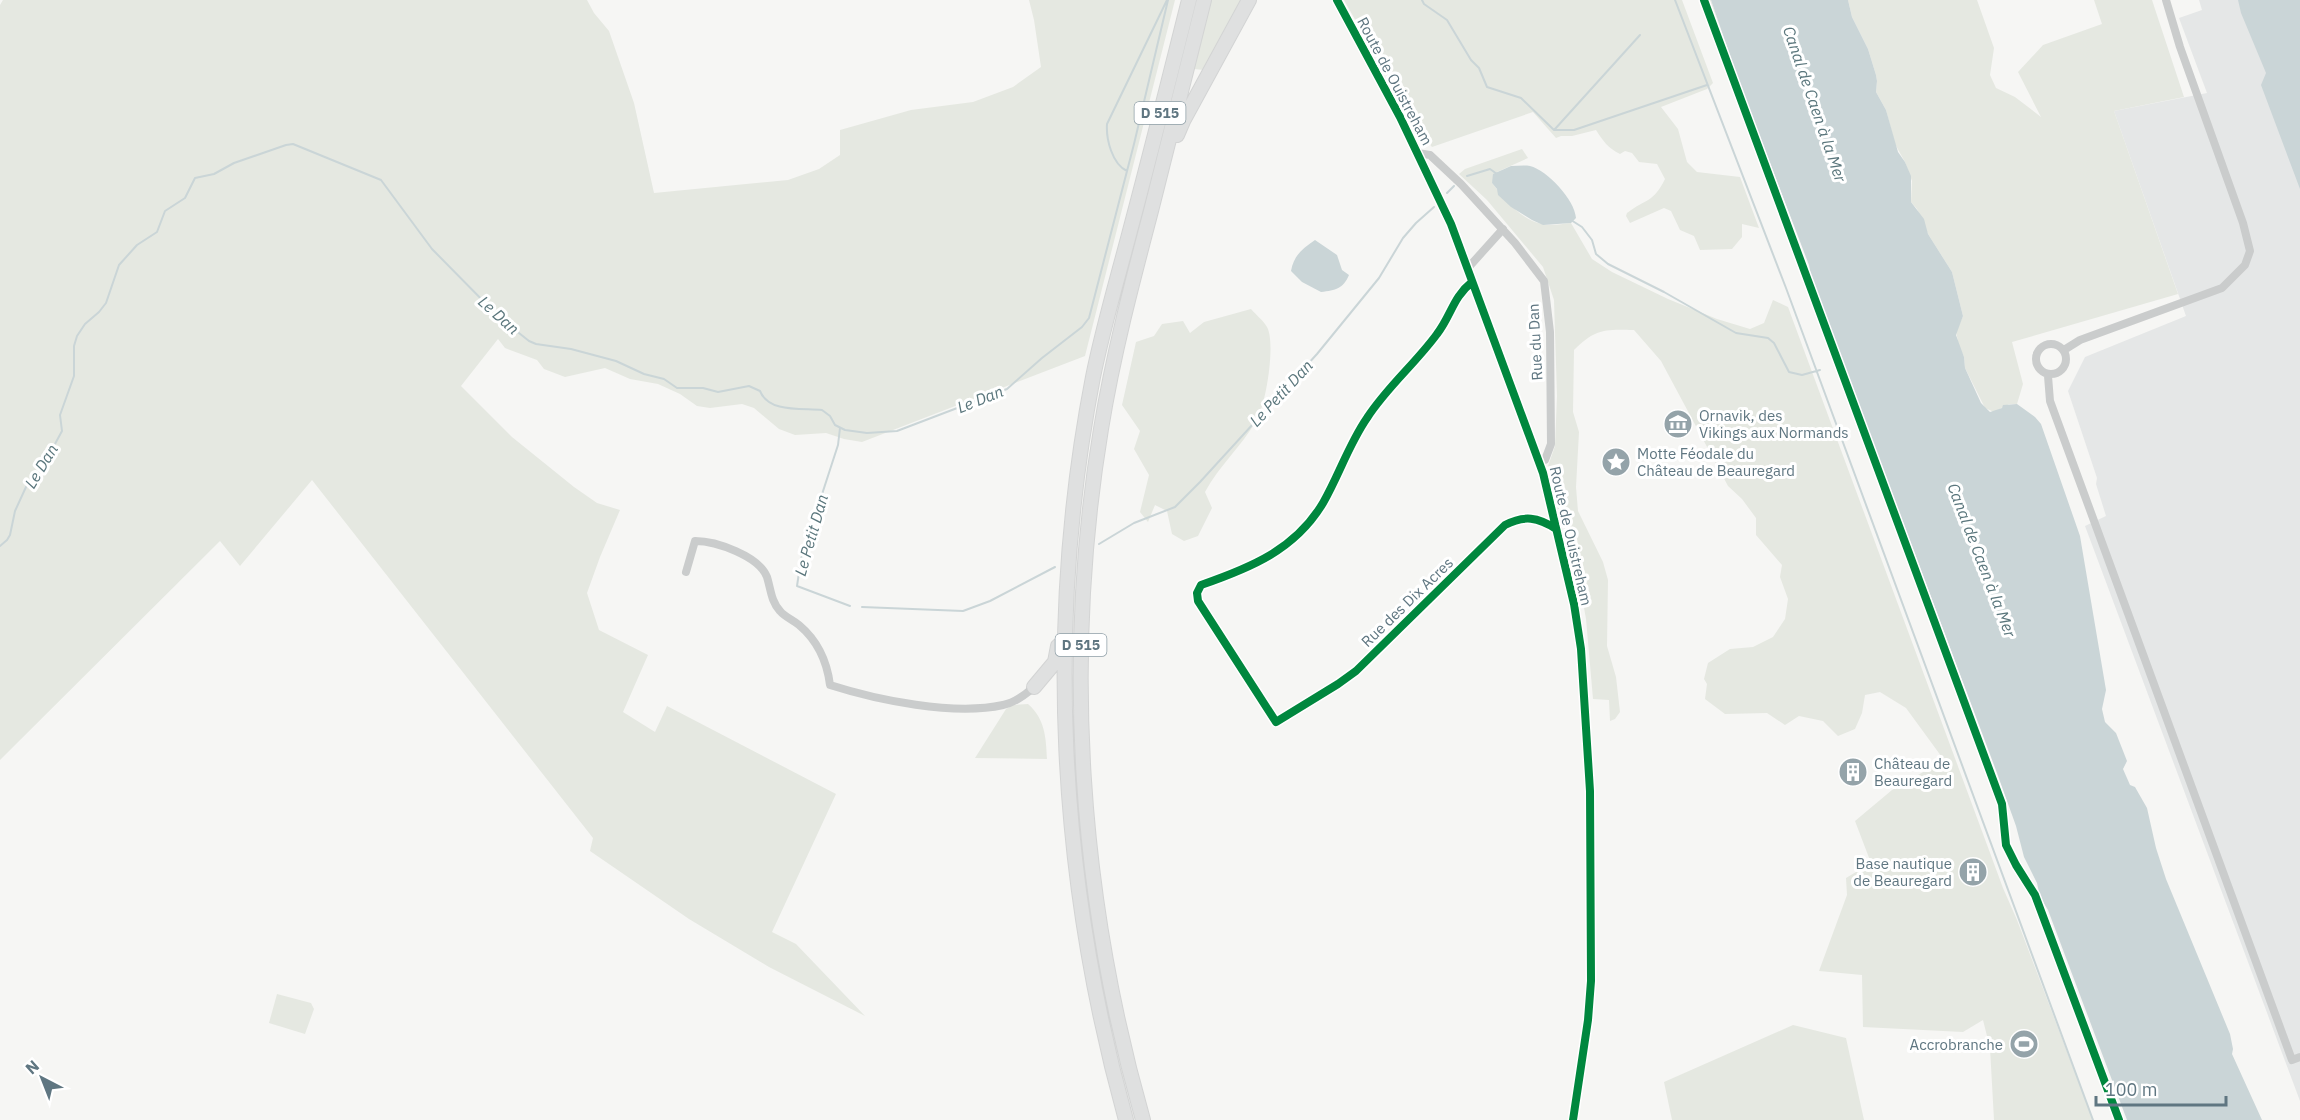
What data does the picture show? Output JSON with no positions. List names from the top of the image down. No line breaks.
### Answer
{"streets":{"highway":["D 515"],"street":["Route de Ouistreham","Rue du Dan","Rue des Dix Acres"]},"crossings":[["Route de Ouistreham","Rue du Dan"],["Route de Ouistreham","Rue des Dix Acres"]],"water":["Canal de Caen à la Mer","Le Dan","Le Petit Dan"],"places":{"museum":["Ornavik, des Vikings aux Normands"],"place":["Motte Féodale du Château de Beauregard"],"building":["Château de Beauregard","Base nautique de Beauregard"],"sports":["Accrobranche"]},"scale_bar":"100 m","north":"top left"}
